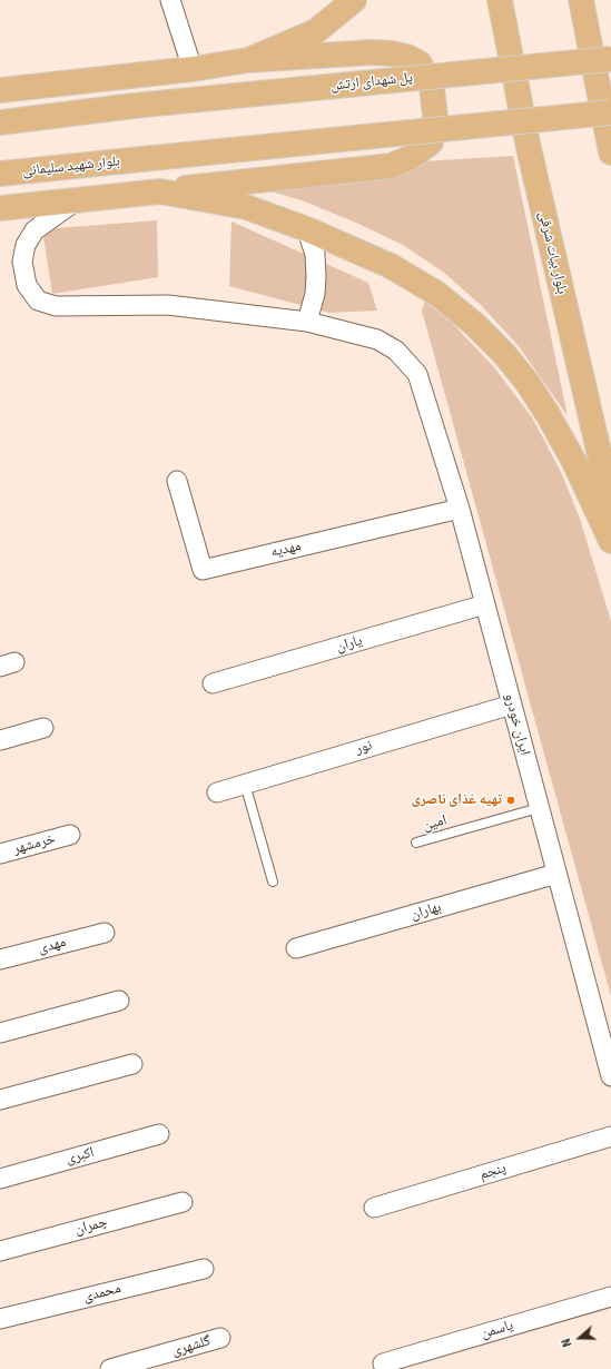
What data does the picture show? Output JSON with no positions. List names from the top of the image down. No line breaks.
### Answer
{"streets":{"main road":["پل شهدای ارتش","بلوار شهید سلیمانی","بلوار بیات شرقی"],"street":["مهدیه","یاران","ایران خودرو","نور","خرمشهر","بهاران","مهدی","اکبری","پنجم","چمران","محمدی","یاسمن","گلشهری"],"lane":["امین"]},"crossings":[["مهدیه","ایران خودرو"],["یاران","ایران خودرو"],["ایران خودرو","نور"],["ایران خودرو","امین"],["ایران خودرو","بهاران"]],"places":["تهیه غذای ناصری"],"north":"left"}
